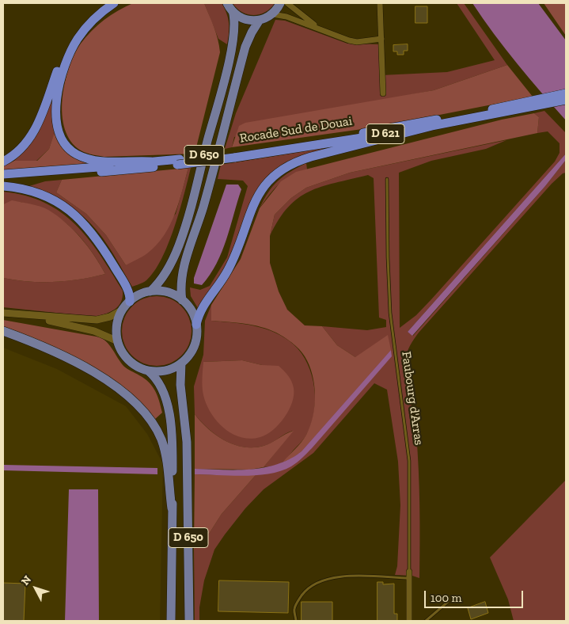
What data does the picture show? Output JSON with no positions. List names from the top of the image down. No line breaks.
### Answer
{"streets":{"highway":["Rocade Sud de Douai","D 621"],"main road":["D 650"],"street":["Faubourg d'Arras"]},"scale_bar":"100 m","north":"top left"}
